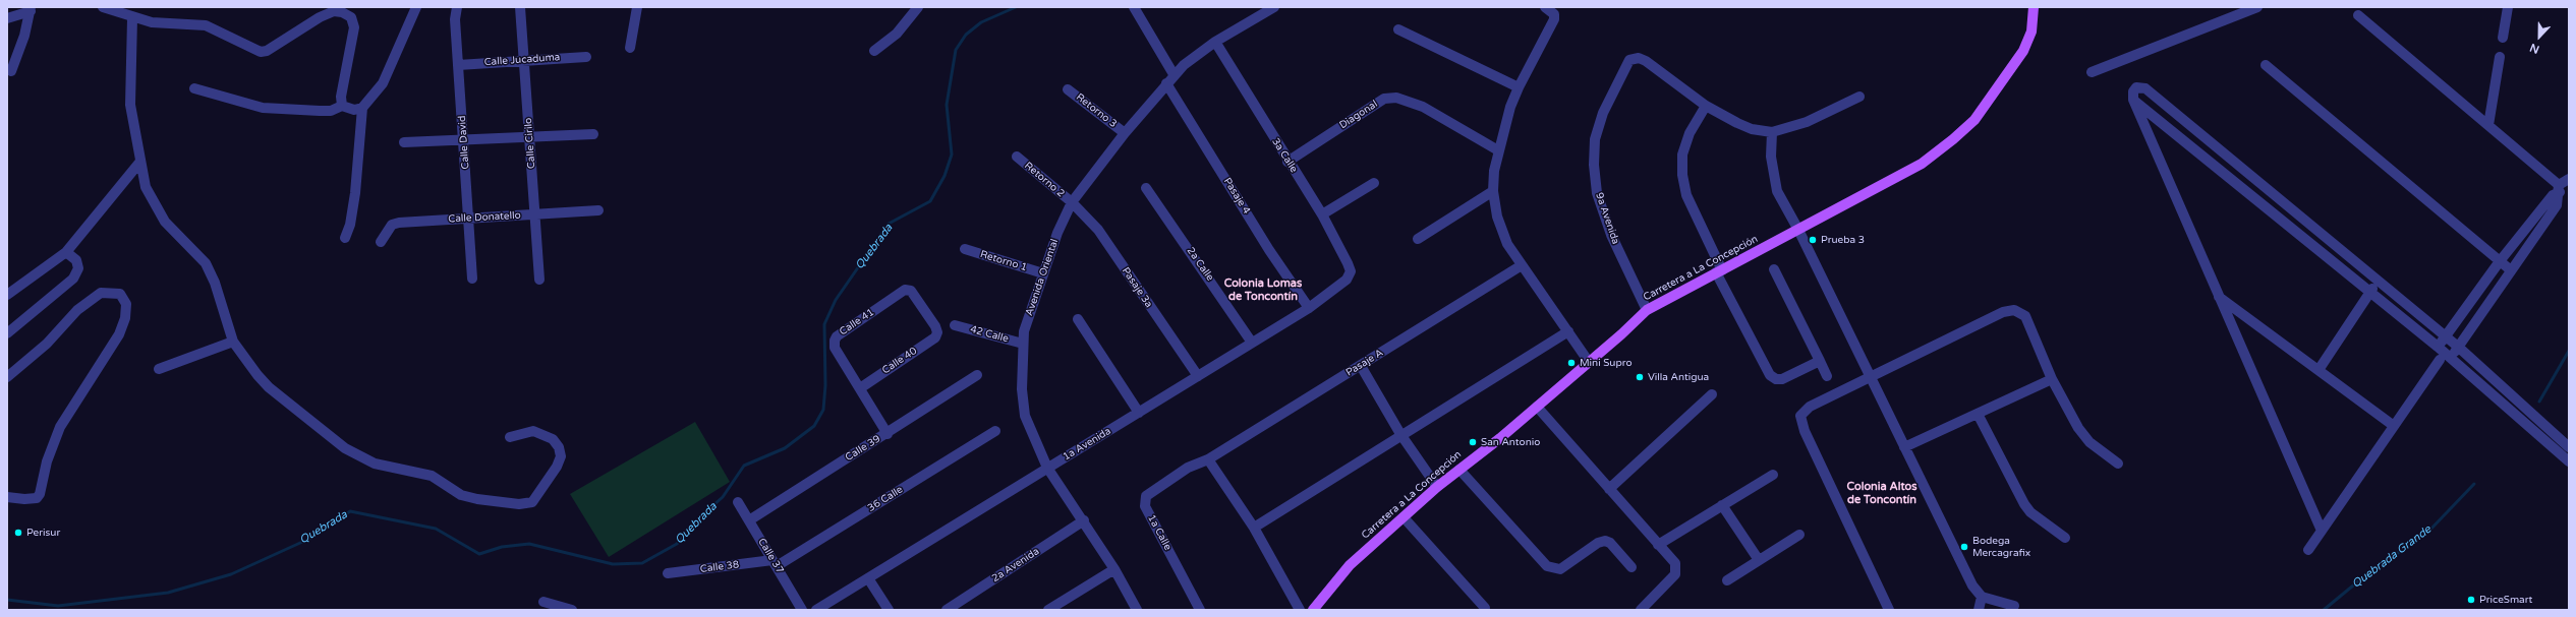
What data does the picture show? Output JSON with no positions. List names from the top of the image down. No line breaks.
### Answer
{"streets":{"main road":["Carretera a La Concepción"],"street":["Calle Jucaduma","Retorno 3","Diagonal","Calle David","Calle Cirilo","3a Calle","Retorno 2","Pasaje 4","Calle Donatello","9a Avenida","Retorno 1","2a Calle","Avenida Oriental","Pasaje 3a","Calle 41","42 Calle","Calle 40","Pasaje A","1a Avenida","Calle 39","36 Calle","1a Calle","Calle 37","2a Avenida","Calle 38"]},"crossings":[["Calle Jucaduma","Calle David"],["Calle Jucaduma","Calle Cirilo"],["Retorno 3","Avenida Oriental"],["Diagonal","3a Calle"],["Calle David","Calle Donatello"],["Calle Cirilo","Calle Donatello"],["3a Calle","Avenida Oriental"],["3a Calle","1a Avenida"],["Retorno 2","Avenida Oriental"],["Retorno 2","Pasaje 3a"],["Pasaje 4","Avenida Oriental"],["Pasaje 4","1a Avenida"],["9a Avenida","Carretera a La Concepción"],["Retorno 1","Avenida Oriental"],["2a Calle","1a Avenida"],["Avenida Oriental","Pasaje 3a"],["Avenida Oriental","42 Calle"],["Avenida Oriental","1a Avenida"],["Avenida Oriental","2a Avenida"],["Pasaje 3a","1a Avenida"],["Calle 41","Calle 40"],["Calle 41","Calle 39"],["Pasaje A","1a Calle"],["Calle 39","Calle 37"],["36 Calle","Calle 37"],["36 Calle","Calle 38"],["Calle 37","Calle 38"]],"districts":["Colonia Lomas de Toncontín","Colonia Altos de Toncontín"],"water":["Quebrada","Quebrada Grande"],"places":["Prueba 3","Mini Supro","Villa Antigua","San Antonio","Perisur","Bodega Mercagrafix","PriceSmart"],"north":"bottom"}
